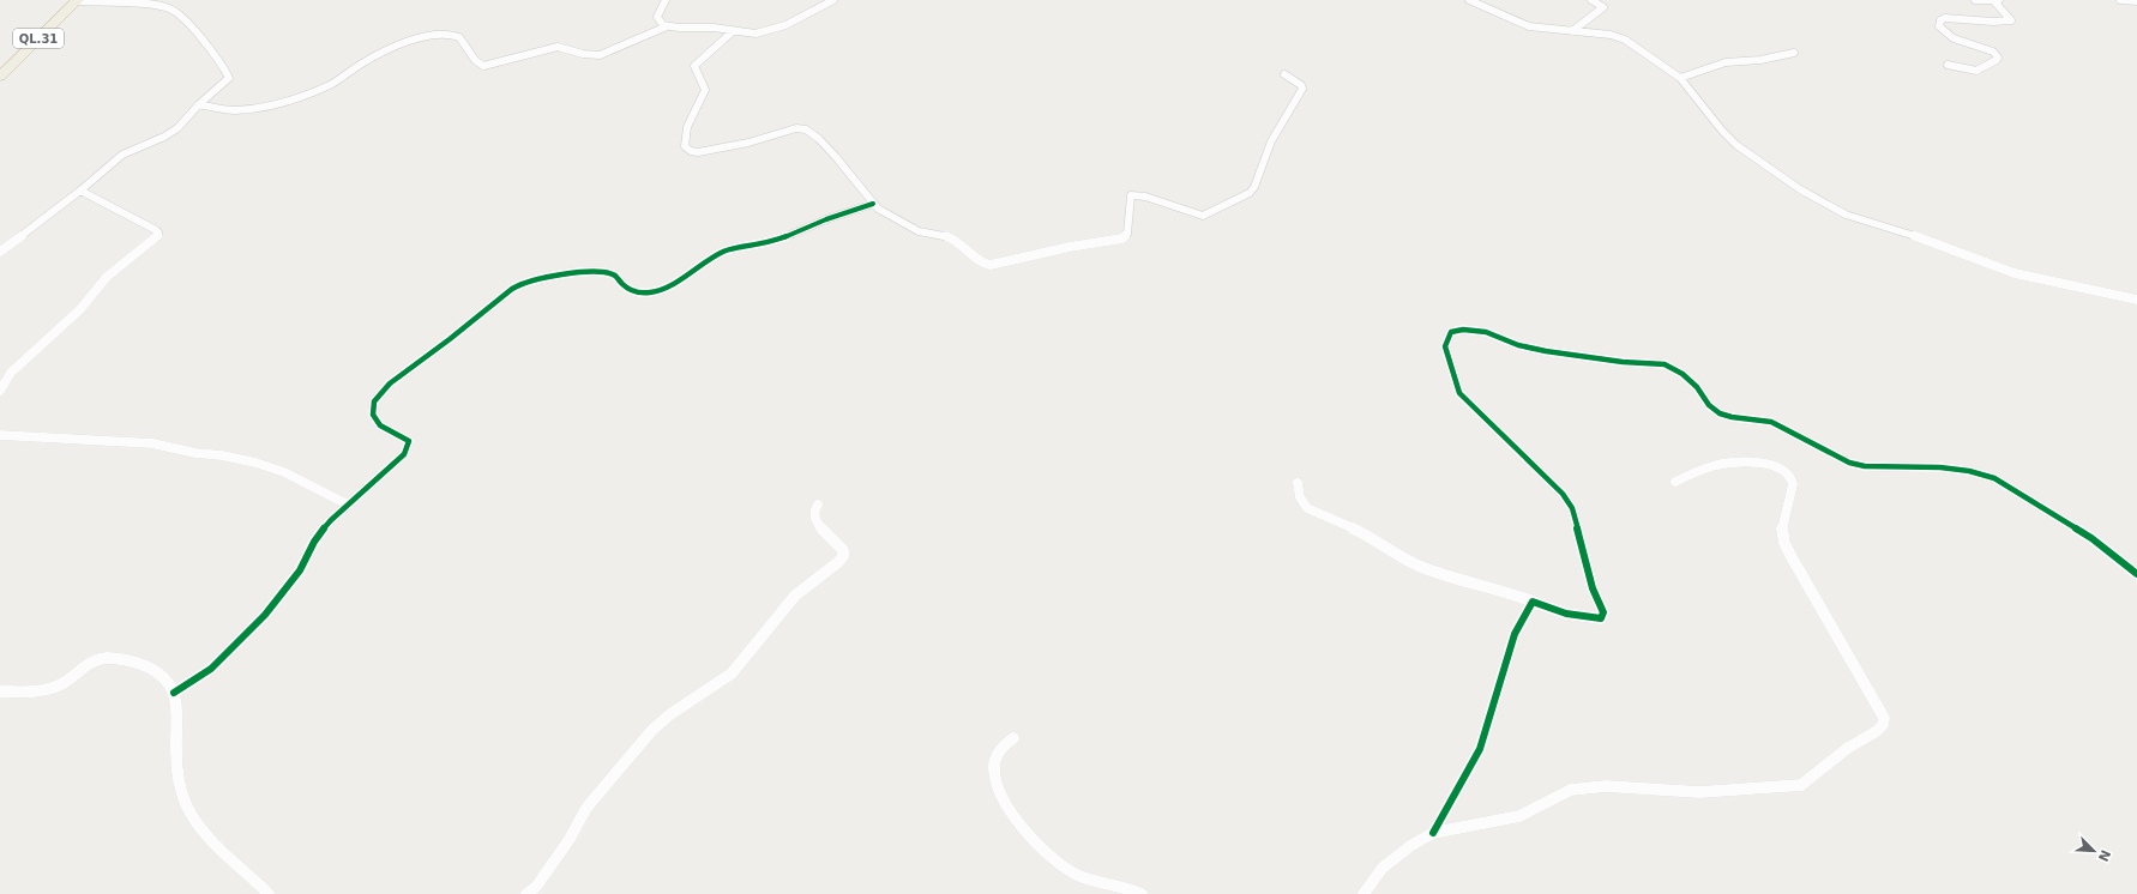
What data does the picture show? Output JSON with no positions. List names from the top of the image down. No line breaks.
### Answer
{"streets":{"highway":["QL.31"]},"north":"bottom right"}
